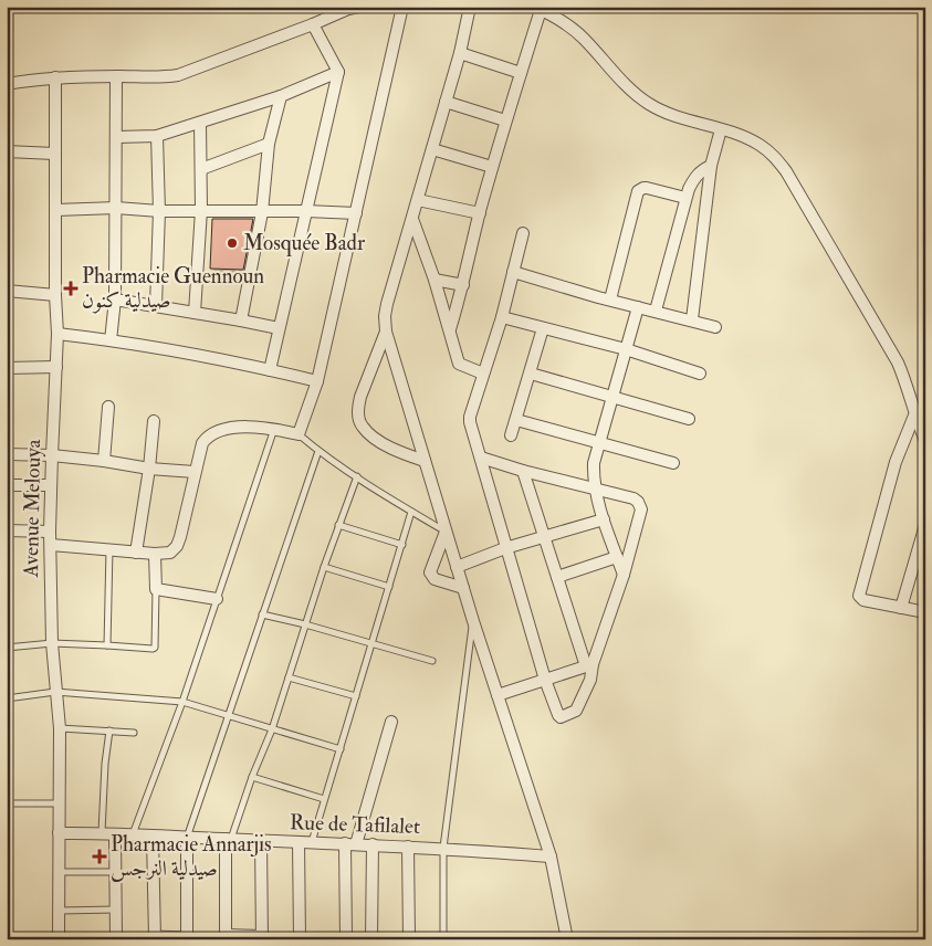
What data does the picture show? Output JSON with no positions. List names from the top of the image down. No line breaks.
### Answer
{"streets":{"street":["Avenue Melouya","Rue de Tafilalet"]},"crossings":[["Avenue Melouya","Rue de Tafilalet"]],"places":{"other":["Mosquée Badr"],"health":["Pharmacie Guennoun صيدلية كنون","Pharmacie Annarjis صيدلية النرجس"]}}
